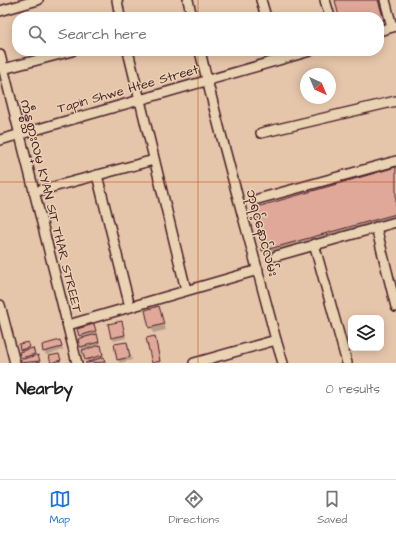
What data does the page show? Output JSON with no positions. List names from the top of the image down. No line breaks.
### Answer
{"streets":{"street":["Tapin Shwe Htee Street","ကဵန္စစ္သားလမ္ KYAN SIT THAR STREET","ဘုရင့်နောင်လမ်း"]},"crossings":[["Tapin Shwe Htee Street","ကဵန္စစ္သားလမ္ KYAN SIT THAR STREET"],["Tapin Shwe Htee Street","ဘုရင့်နောင်လမ်း"]],"north":"bottom right","page":{"search":"Search here","heading":["Nearby","0 results"],"nav":["Map","Directions","Saved"]}}
